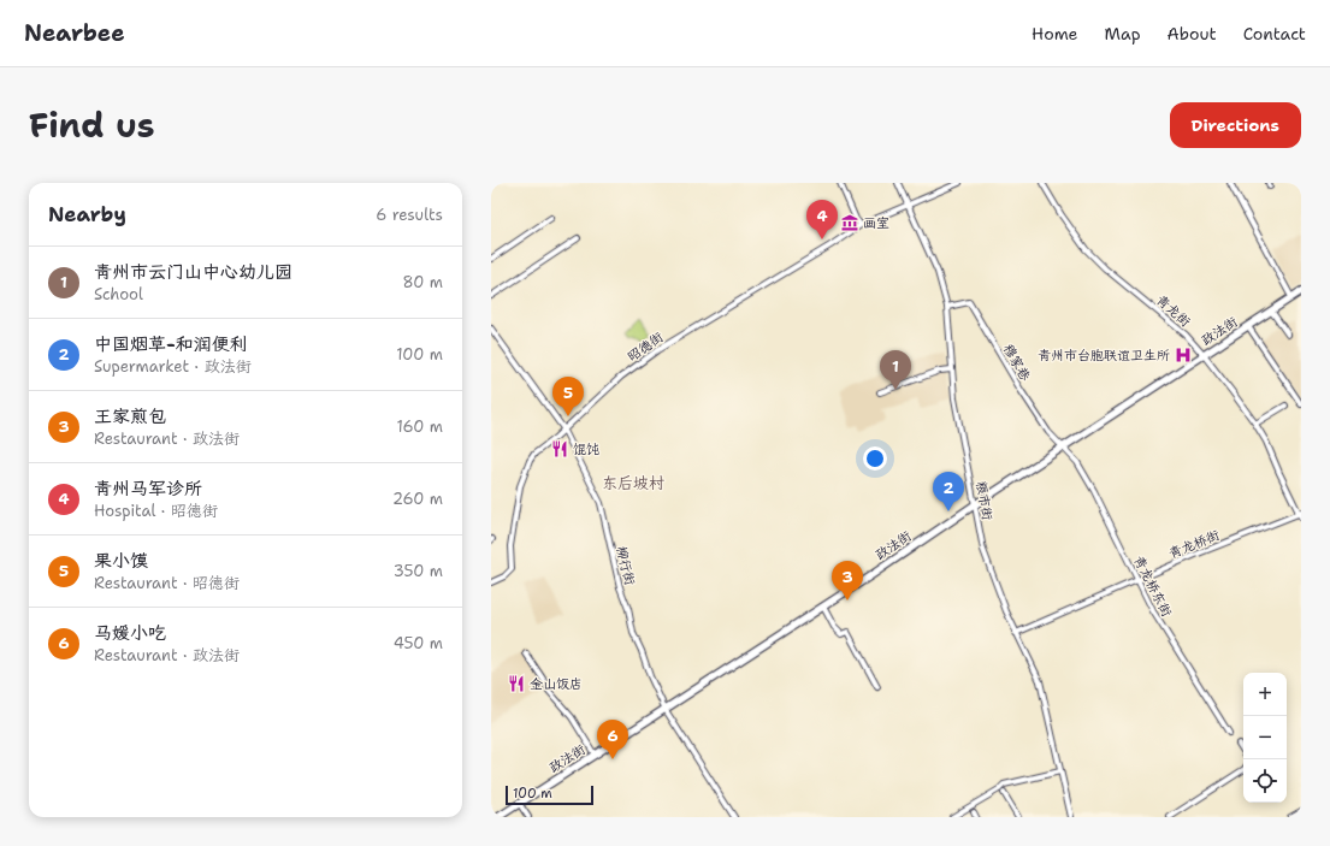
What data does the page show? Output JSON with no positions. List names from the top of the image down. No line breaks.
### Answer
{"streets":{"street":["青龙街","政法街","昭德街","穆家巷","粮市街","青龙桥街","柳行街","青龙桥东街"]},"crossings":[["青龙街","政法街"],["青龙街","青龙桥街"],["政法街","穆家巷"],["政法街","粮市街"],["政法街","柳行街"],["政法街","青龙桥东街"],["昭德街","粮市街"],["昭德街","柳行街"],["穆家巷","粮市街"],["穆家巷","青龙桥东街"],["粮市街","青龙桥街"],["青龙桥街","青龙桥东街"]],"districts":["东后坡村"],"places":{"museum":["画室"],"hospital":["青州市台胞联谊卫生所"],"restaurant":["馄饨","金山饭店"]},"scale_bar":"100 m","page":{"header":"Nearbee","nav":["Home","Map","About","Contact"],"title":"Find us","buttons":"Directions","heading":["Nearby","6 results"],"pins":["4","1","5","2","3","6"],"list":[{"mark":"1","name":"青州市云门山中心幼儿园","note":"School","value":"80 m"},{"mark":"2","name":"中国烟草-和润便利","note":"Supermarket · 政法街","value":"100 m"},{"mark":"3","name":"王家煎包","note":"Restaurant · 政法街","value":"160 m"},{"mark":"4","name":"青州马军诊所","note":"Hospital · 昭德街","value":"260 m"},{"mark":"5","name":"果小馍","note":"Restaurant · 昭德街","value":"350 m"},{"mark":"6","name":"马媛小吃","note":"Restaurant · 政法街","value":"450 m"}],"map_buttons":["+","−"],"scale":"100 m"}}
